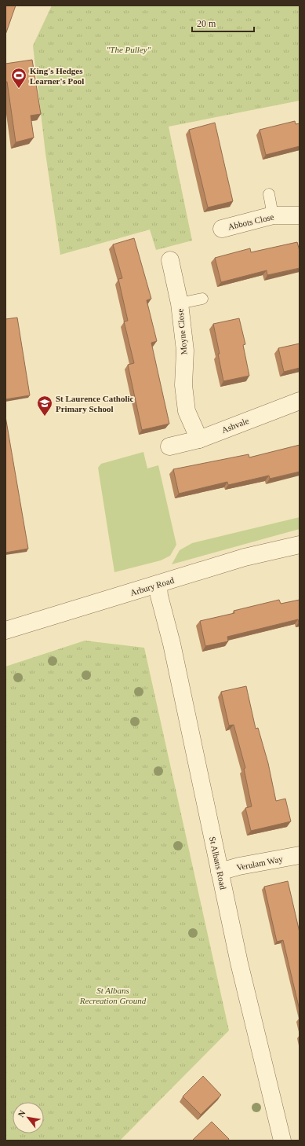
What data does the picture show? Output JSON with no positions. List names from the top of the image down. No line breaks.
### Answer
{"streets":{"street":["Abbots Close","Moyne Close","Ashvale","Arbury Road","St Albans Road","Verulam Way"]},"crossings":[["Moyne Close","Ashvale"],["Arbury Road","St Albans Road"],["St Albans Road","Verulam Way"]],"parks":["\"The Pulley\"","St Albans Recreation Ground"],"places":{"sports":["King's Hedges Learner's Pool"],"school or university":["St Laurence Catholic Primary School"]},"scale_bar":"20 m","north":"top left"}
